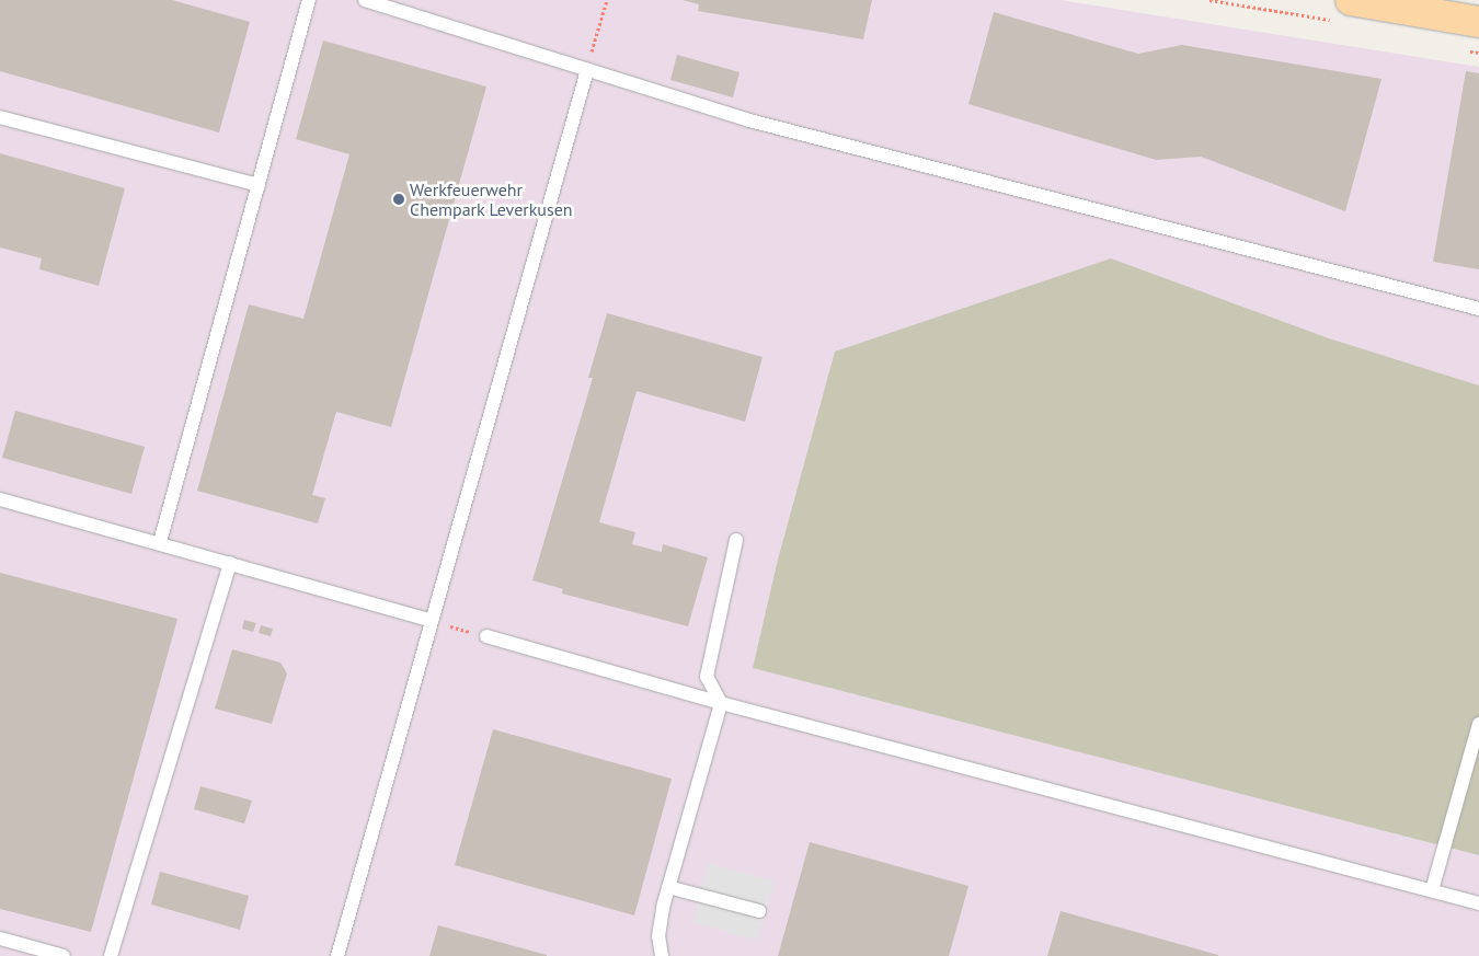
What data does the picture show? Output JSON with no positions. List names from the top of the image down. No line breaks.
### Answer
{"places":["Werkfeuerwehr Chempark Leverkusen"]}
